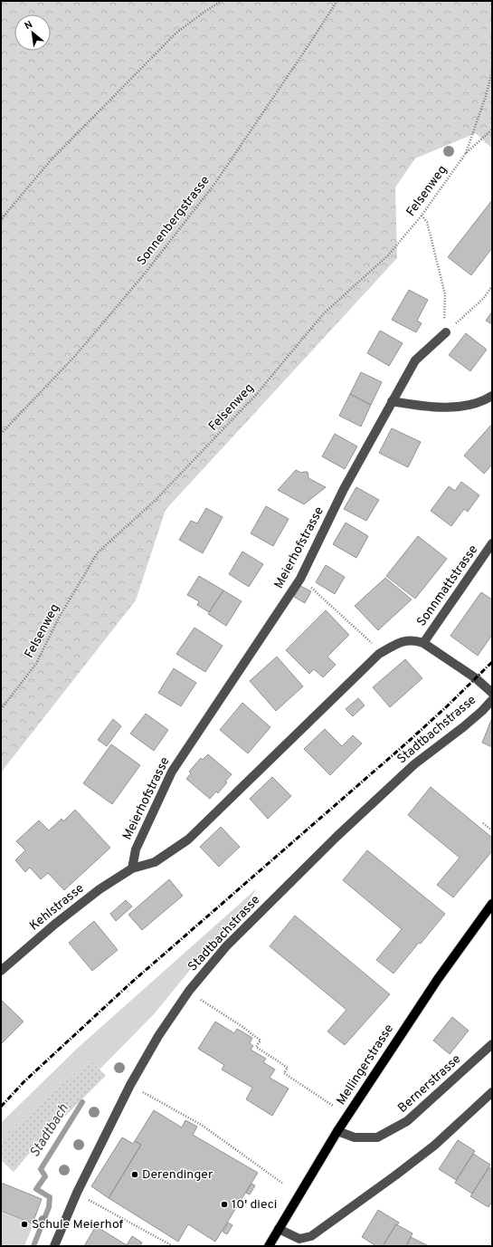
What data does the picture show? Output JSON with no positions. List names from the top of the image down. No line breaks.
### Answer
{"streets":{"main road":["Mellingerstrasse"],"street":["Meierhofstrasse","Sonnmattstrasse","Stadtbachstrasse","Kehlstrasse","Bernerstrasse"],"path":["Felsenweg","Sonnenbergstrasse"]},"crossings":[["Meierhofstrasse","Kehlstrasse"],["Mellingerstrasse","Bernerstrasse"]],"water":["Stadtbach"],"places":["Derendinger","10' dieci","Schule Meierhof"],"north":"top left"}
